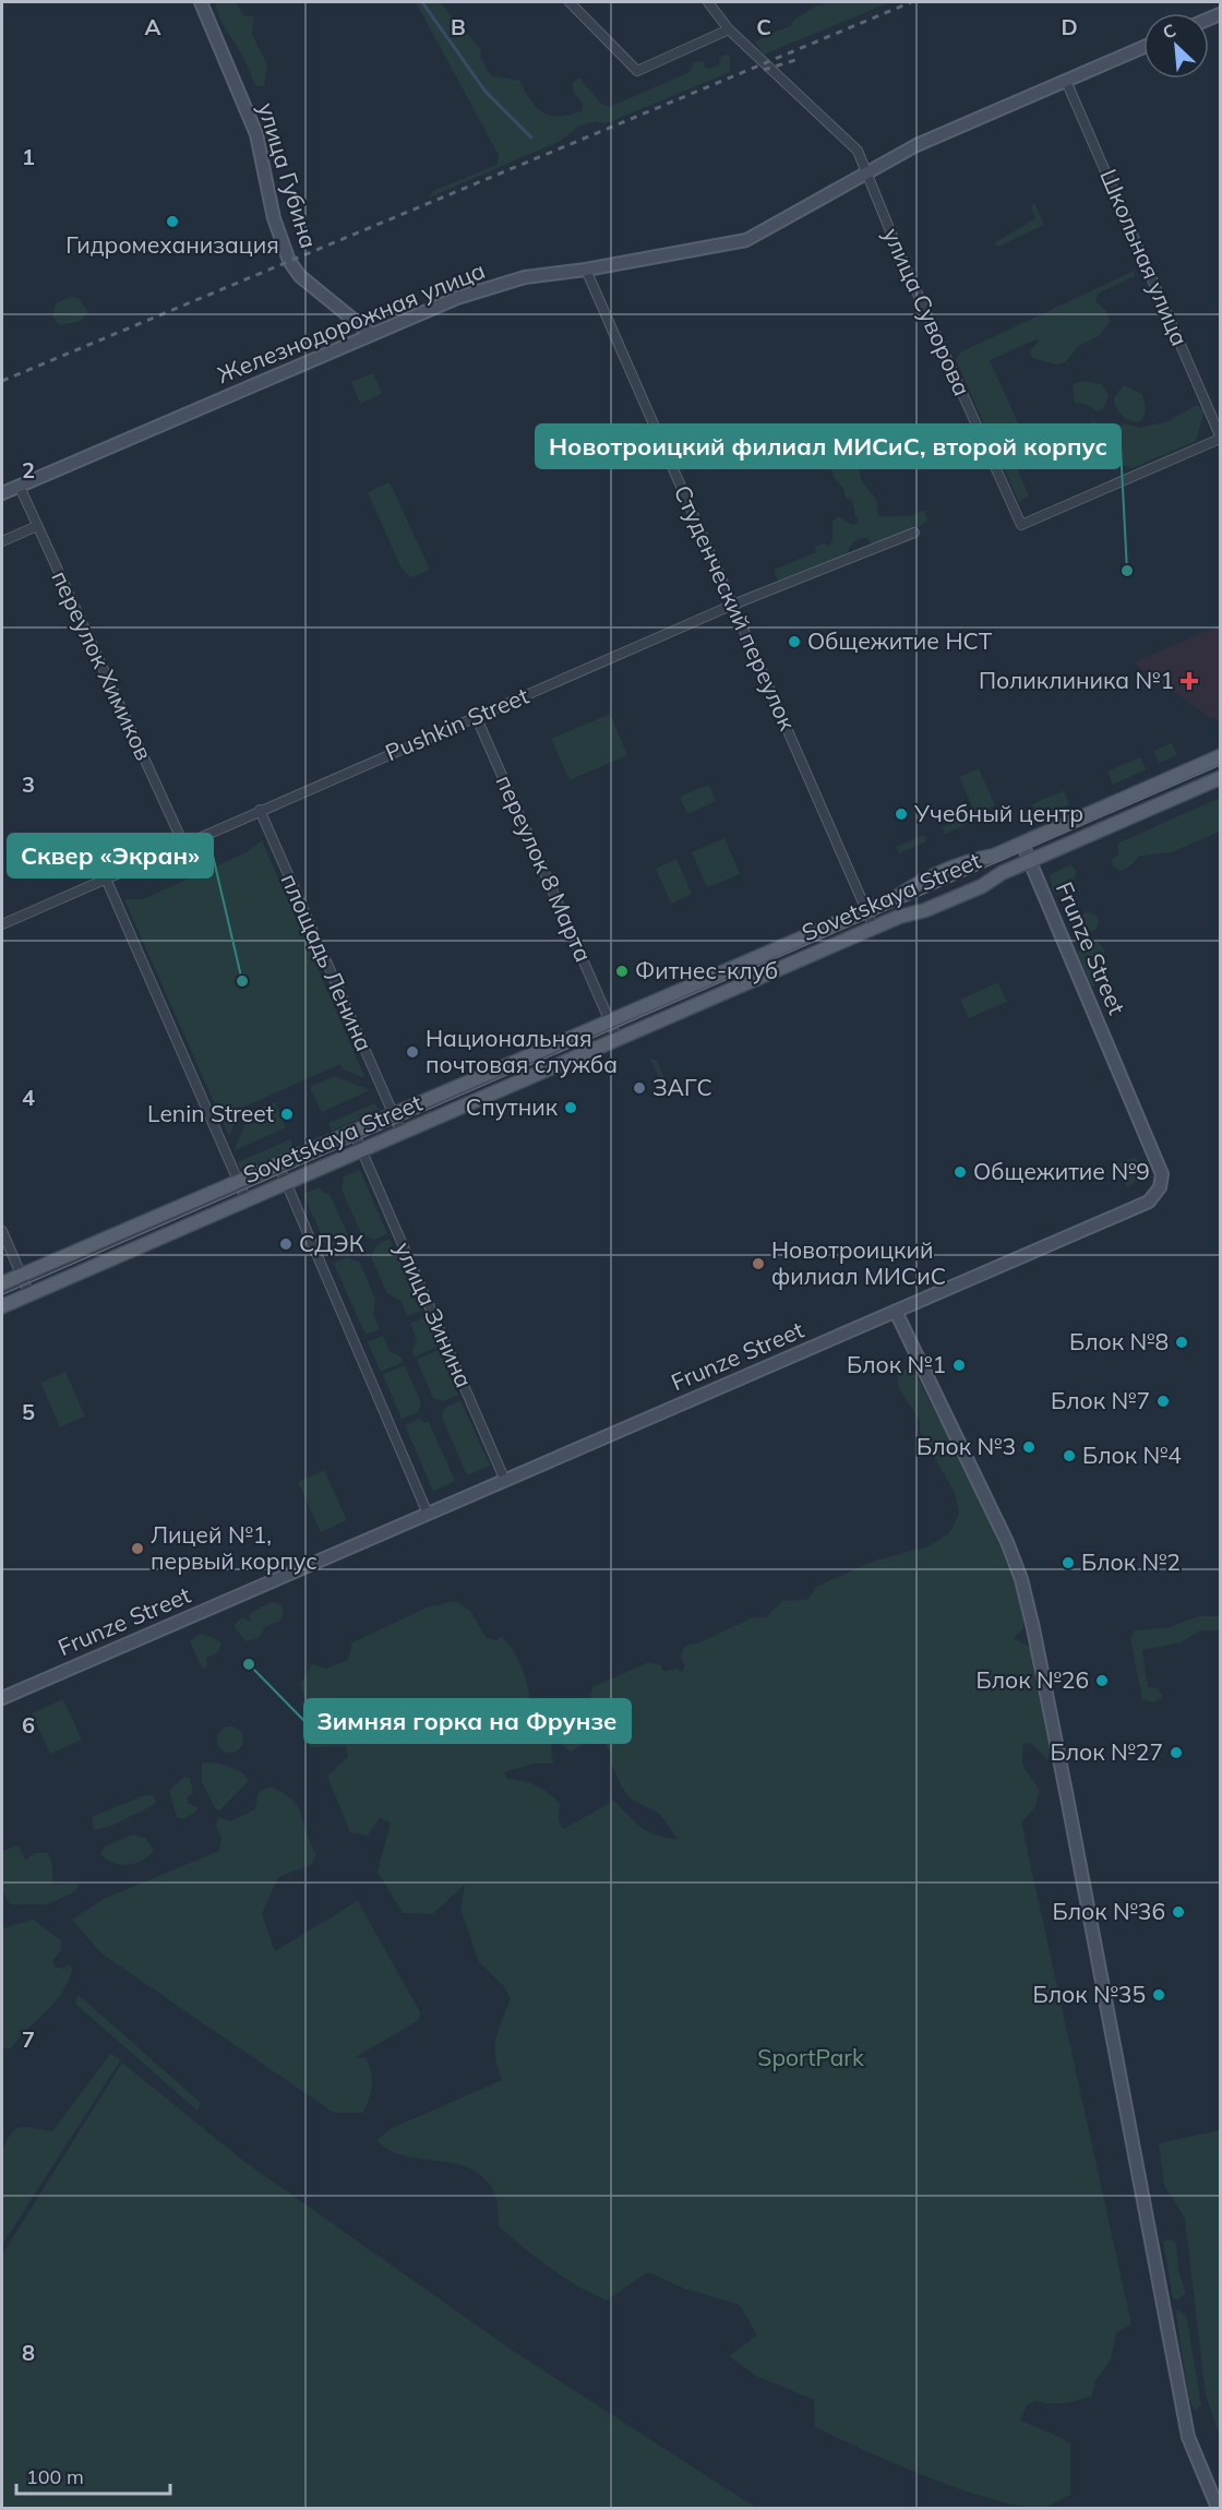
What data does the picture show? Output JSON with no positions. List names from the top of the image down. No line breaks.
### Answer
{"streets":{"main road":["Sovetskaya Street"],"street":["улица Губина","Школьная улица","улица Суворова","Железнодорожная улица","Студенческий переулок","переулок Химиков","Pushkin Street","переулок 8 Марта","Frunze Street","площадь Ленина","улица Зинина"]},"crossings":[["улица Губина","Железнодорожная улица"],["Школьная улица","улица Суворова"],["Школьная улица","Железнодорожная улица"],["улица Суворова","Железнодорожная улица"],["Железнодорожная улица","Студенческий переулок"],["Железнодорожная улица","переулок Химиков"],["Студенческий переулок","Pushkin Street"],["Студенческий переулок","Sovetskaya Street"],["переулок Химиков","Pushkin Street"],["Pushkin Street","переулок 8 Марта"],["Pushkin Street","площадь Ленина"],["переулок 8 Марта","Sovetskaya Street"],["Sovetskaya Street","Frunze Street"],["Sovetskaya Street","площадь Ленина"],["Sovetskaya Street","улица Зинина"],["Frunze Street","улица Зинина"]],"parks":["SportPark"],"places":{"other":["Гидромеханизация","Новотроицкий филиал МИСиС, второй корпус","Общежитие НСТ","Учебный центр","Фитнес-клуб","Сквер «Экран»","Национальная почтовая служба","ЗАГС","Спутник","Lenin Street","Общежитие №9","СДЭК","Новотроицкий филиал МИСиС","Блок №8","Блок №1","Блок №7","Блок №3","Блок №4","Лицей №1, первый корпус","Блок №2","Зимняя горка на Фрунзе","Блок №26","Блок №27","Блок №36","Блок №35"],"health":["Поликлиника №1"]},"scale_bar":"100 m","north":"top left","grid":{"columns":["A","B","C","D"],"rows":["1","2","3","4","5","6","7","8"]}}
